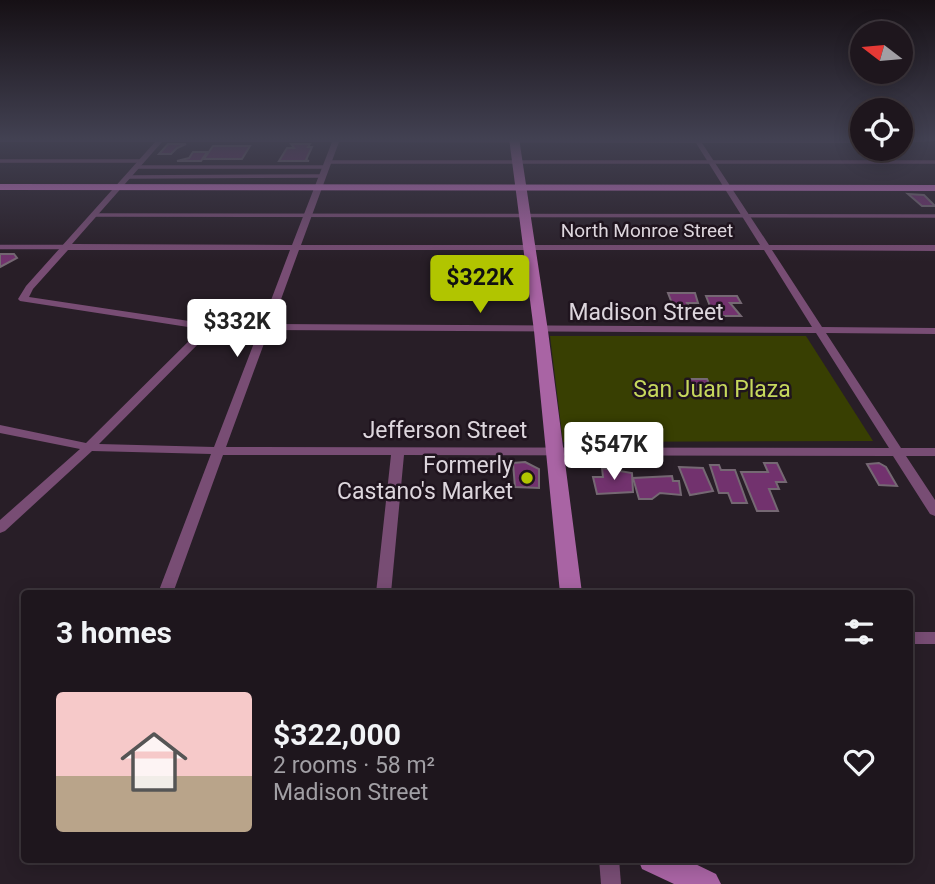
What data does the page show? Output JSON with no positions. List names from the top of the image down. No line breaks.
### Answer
{"streets":{"street":["North Monroe Street","Madison Street","Jefferson Street"]},"crossings":[["North Monroe Street","Madison Street"]],"parks":["San Juan Plaza"],"places":["Formerly Castano's Market"],"north":"left","page":{"price":["$322K","$332K","$547K"],"heading":"3 homes","list":[{"name":"$322,000","note":"2 rooms · 58 m² · Madison Street"}]}}
